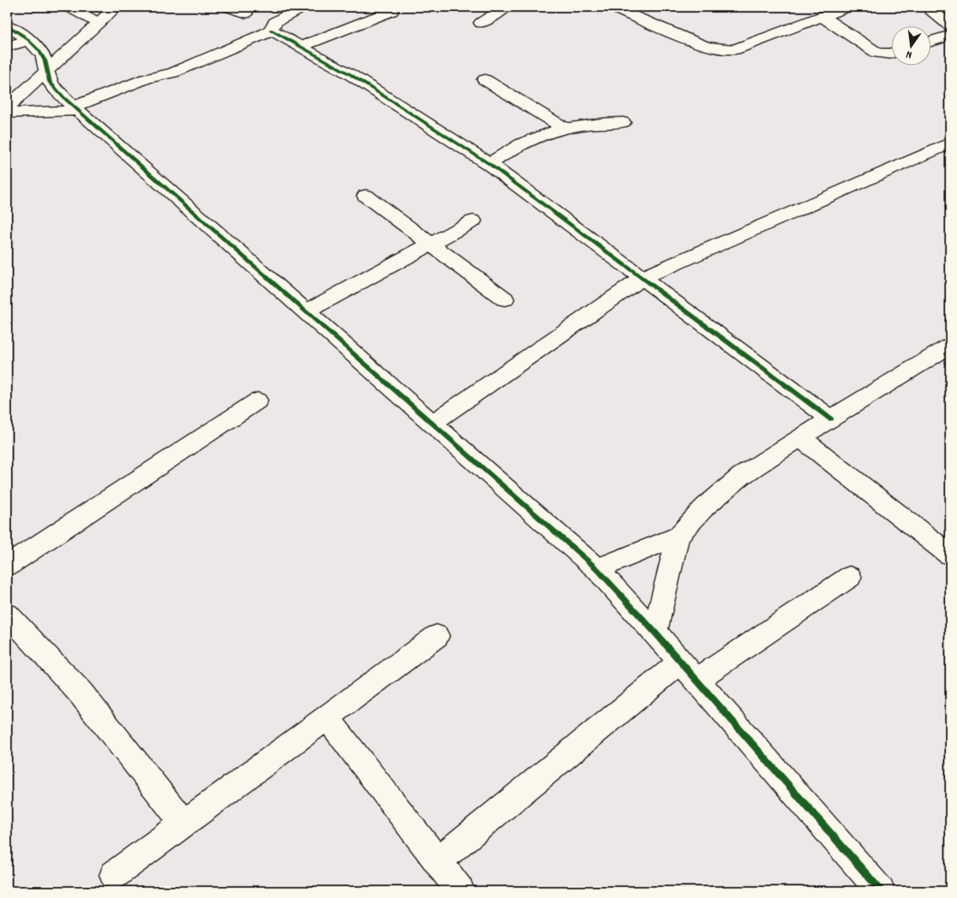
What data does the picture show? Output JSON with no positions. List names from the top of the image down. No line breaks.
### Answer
{"north":"bottom"}
